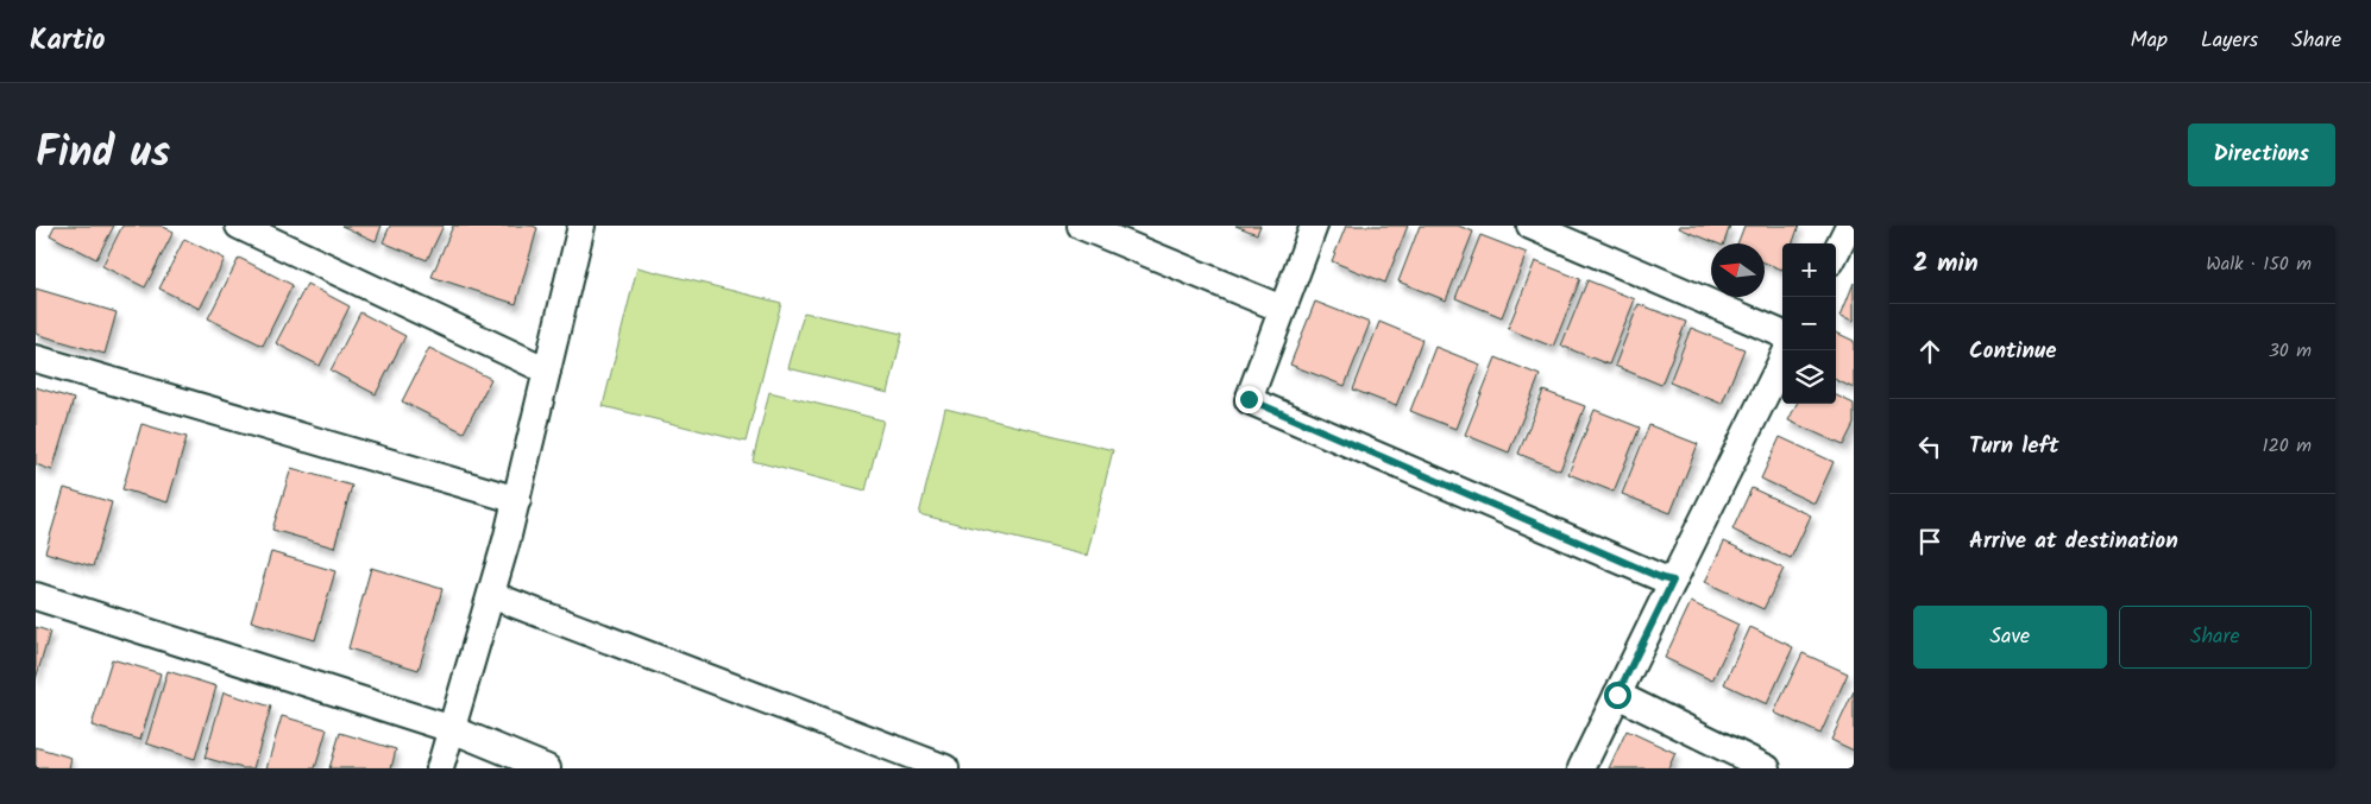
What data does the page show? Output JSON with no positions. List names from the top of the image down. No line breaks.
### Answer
{"north":"left","page":{"header":"Kartio","nav":["Map","Layers","Share"],"title":"Find us","buttons":["Directions",["Save","Share"]],"heading":["2 min","Walk · 150 m"],"map_buttons":["+","−"],"list":[["Continue","30 m"],["Turn left","120 m"],"Arrive at destination"]}}
